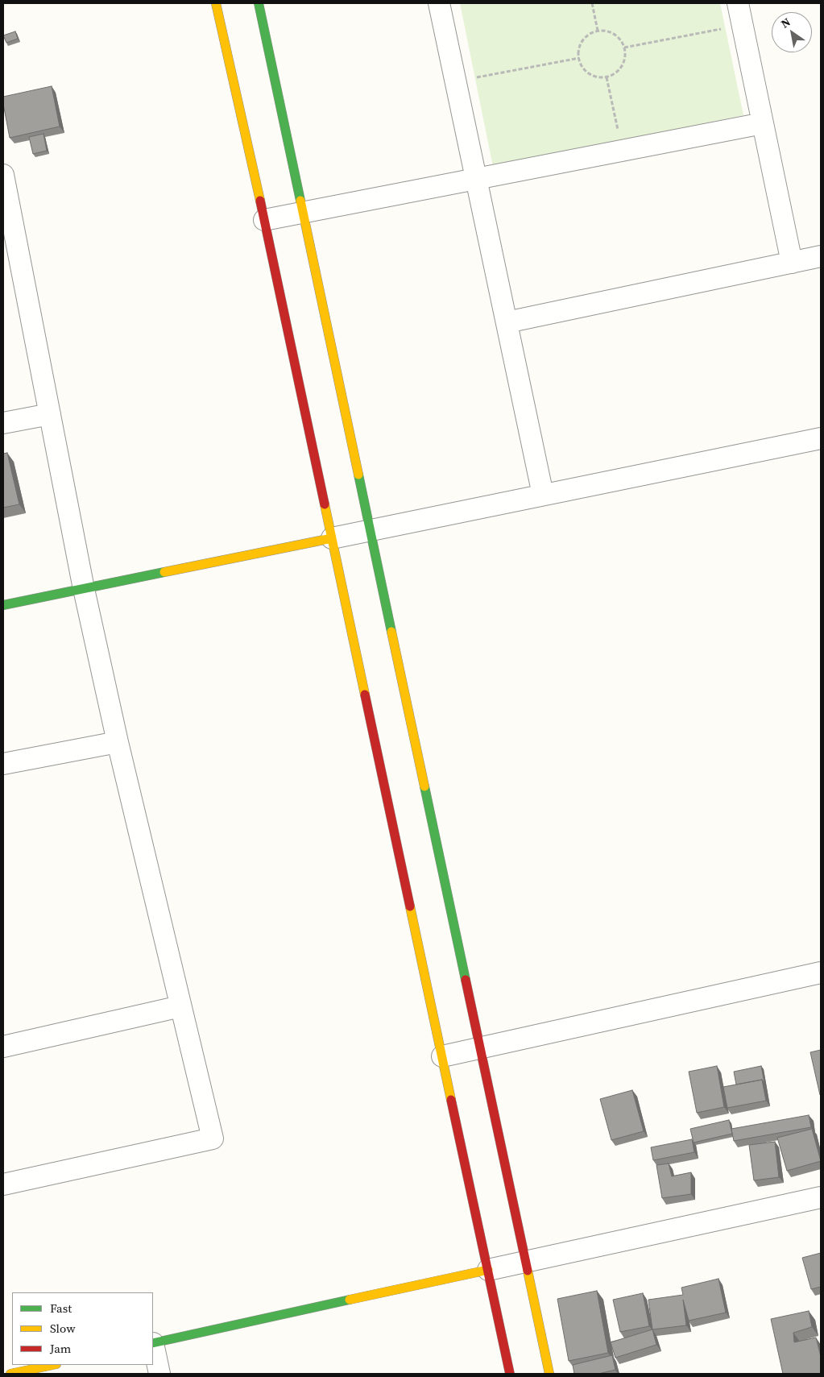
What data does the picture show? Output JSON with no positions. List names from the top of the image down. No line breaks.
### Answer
{"legend":["Fast","Slow","Jam"],"north":"top left"}
